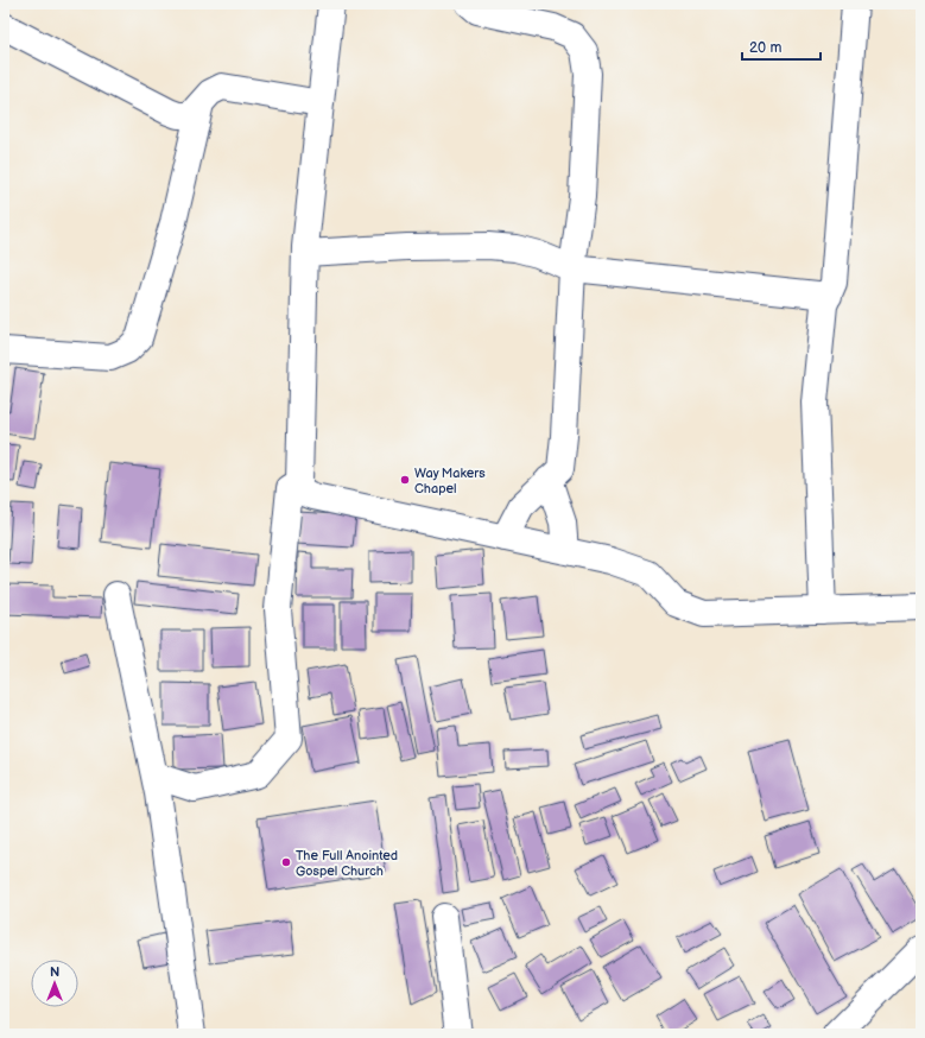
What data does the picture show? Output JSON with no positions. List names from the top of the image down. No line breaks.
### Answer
{"places":["Way Makers Chapel","The Full Anointed Gospel Church"],"scale_bar":"20 m","north":"top"}
